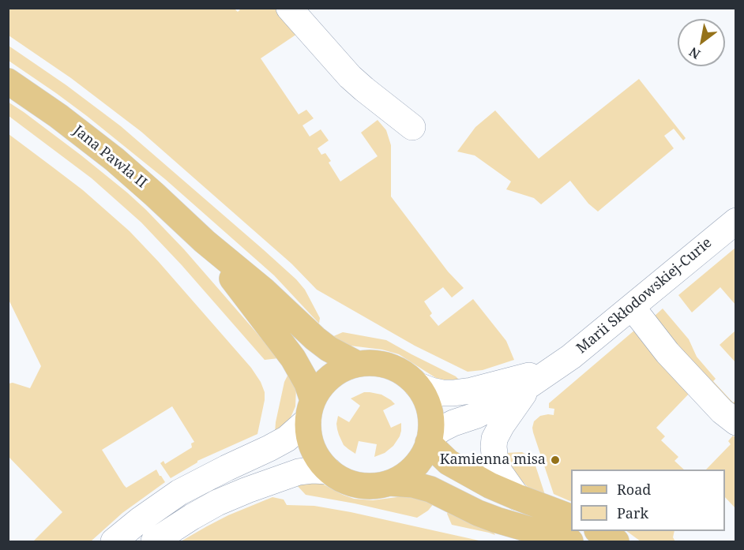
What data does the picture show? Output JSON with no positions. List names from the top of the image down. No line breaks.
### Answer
{"streets":{"main road":["Jana Pawła II"],"street":["Marii Skłodowskiej-Curie"]},"crossings":[["Jana Pawła II","Marii Skłodowskiej-Curie"]],"places":["Kamienna misa"],"legend":["Road","Park"],"north":"bottom left"}
